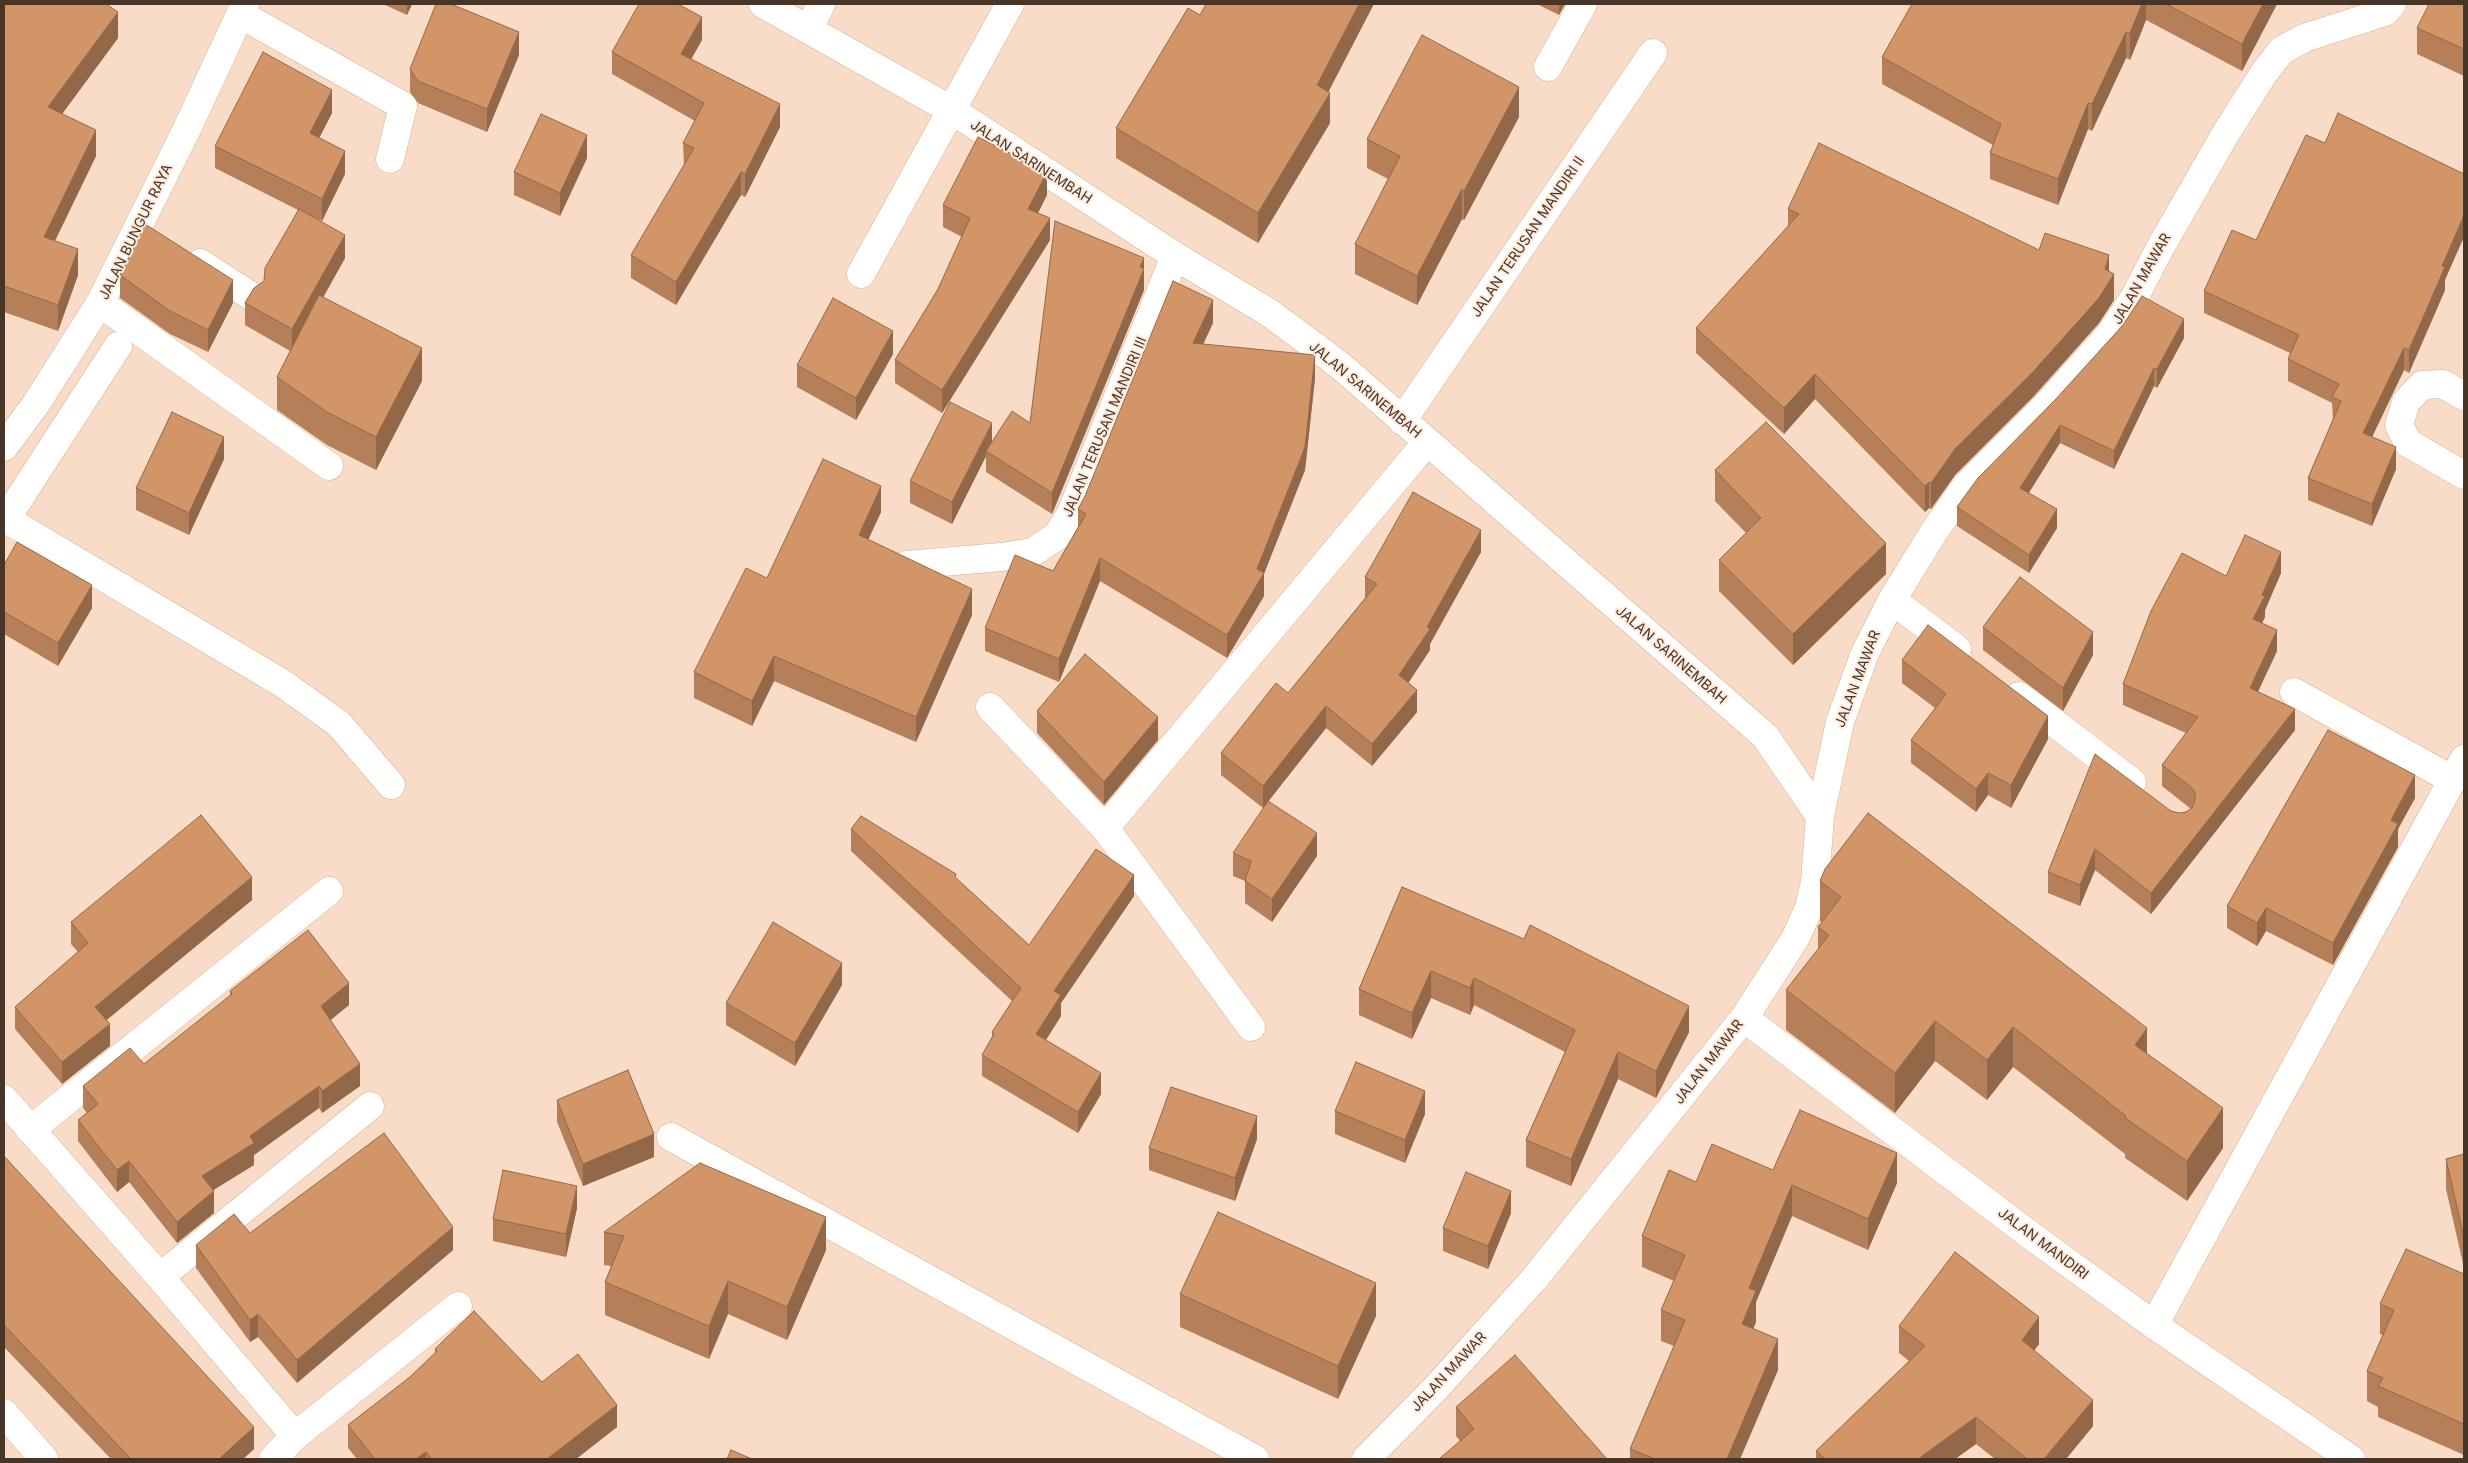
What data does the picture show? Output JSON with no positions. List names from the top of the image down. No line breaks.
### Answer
{"streets":{"street":["JALAN SARINEMBAH","JALAN BUNGUR RAYA","JALAN TERUSAN MANDIRI II","JALAN MAWAR","JALAN TERUSAN MANDIRI III","JALAN MANDIRI"]},"crossings":[["JALAN SARINEMBAH","JALAN TERUSAN MANDIRI II"],["JALAN SARINEMBAH","JALAN MAWAR"],["JALAN SARINEMBAH","JALAN TERUSAN MANDIRI III"],["JALAN MAWAR","JALAN MANDIRI"]]}
